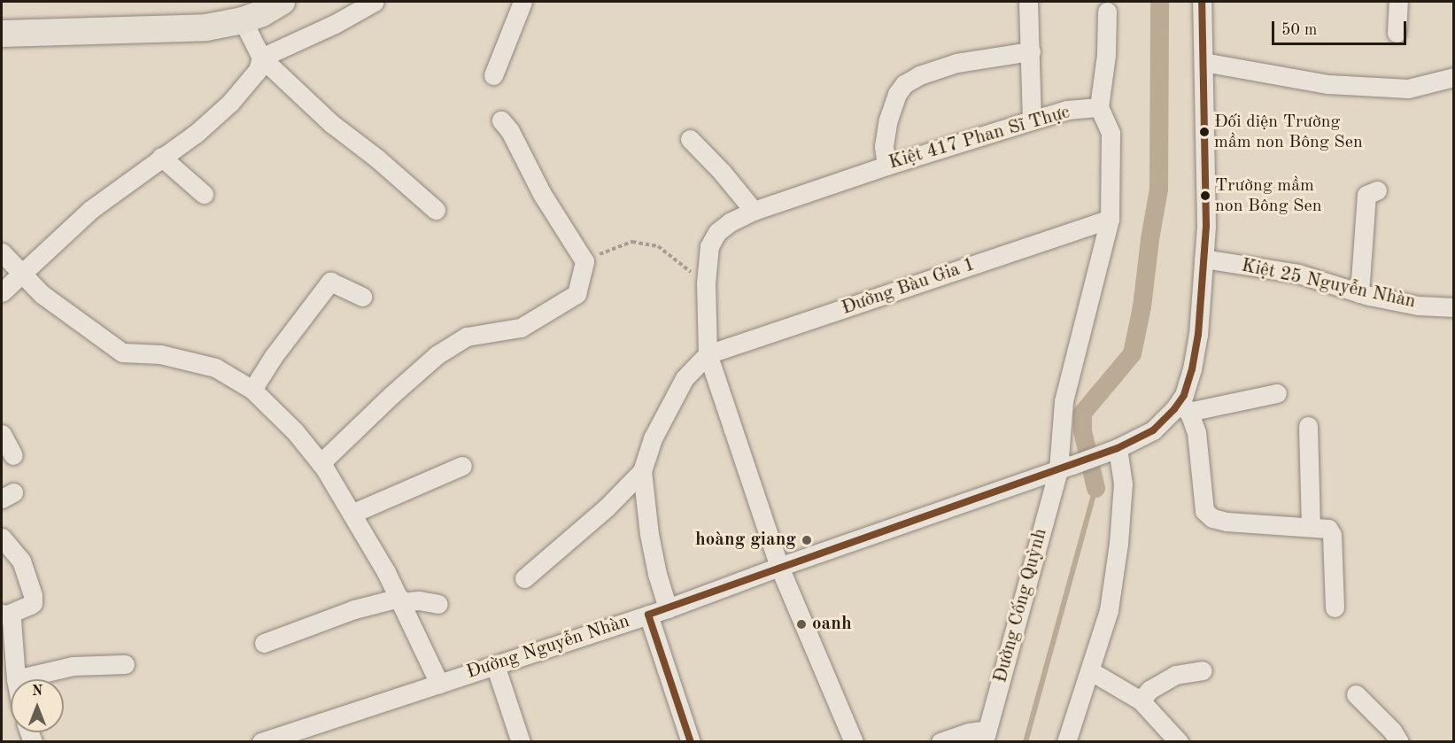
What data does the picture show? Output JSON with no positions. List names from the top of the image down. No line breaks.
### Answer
{"streets":{"street":["Kiệt 417 Phan Sĩ Thực","Kiệt 25 Nguyễn Nhàn","Đường Bàu Gia 1","Đường Cống Quỳnh","Đường Nguyễn Nhàn"]},"crossings":[["Kiệt 417 Phan Sĩ Thực","Đường Bàu Gia 1"],["Kiệt 417 Phan Sĩ Thực","Đường Nguyễn Nhàn"],["Kiệt 25 Nguyễn Nhàn","Đường Nguyễn Nhàn"],["Đường Bàu Gia 1","Đường Cống Quỳnh"],["Đường Cống Quỳnh","Đường Nguyễn Nhàn"]],"places":["Đối diện Trường mầm non Bông Sen","Trường mầm non Bông Sen","hoàng giang","oanh"],"scale_bar":"50 m","north":"top"}
